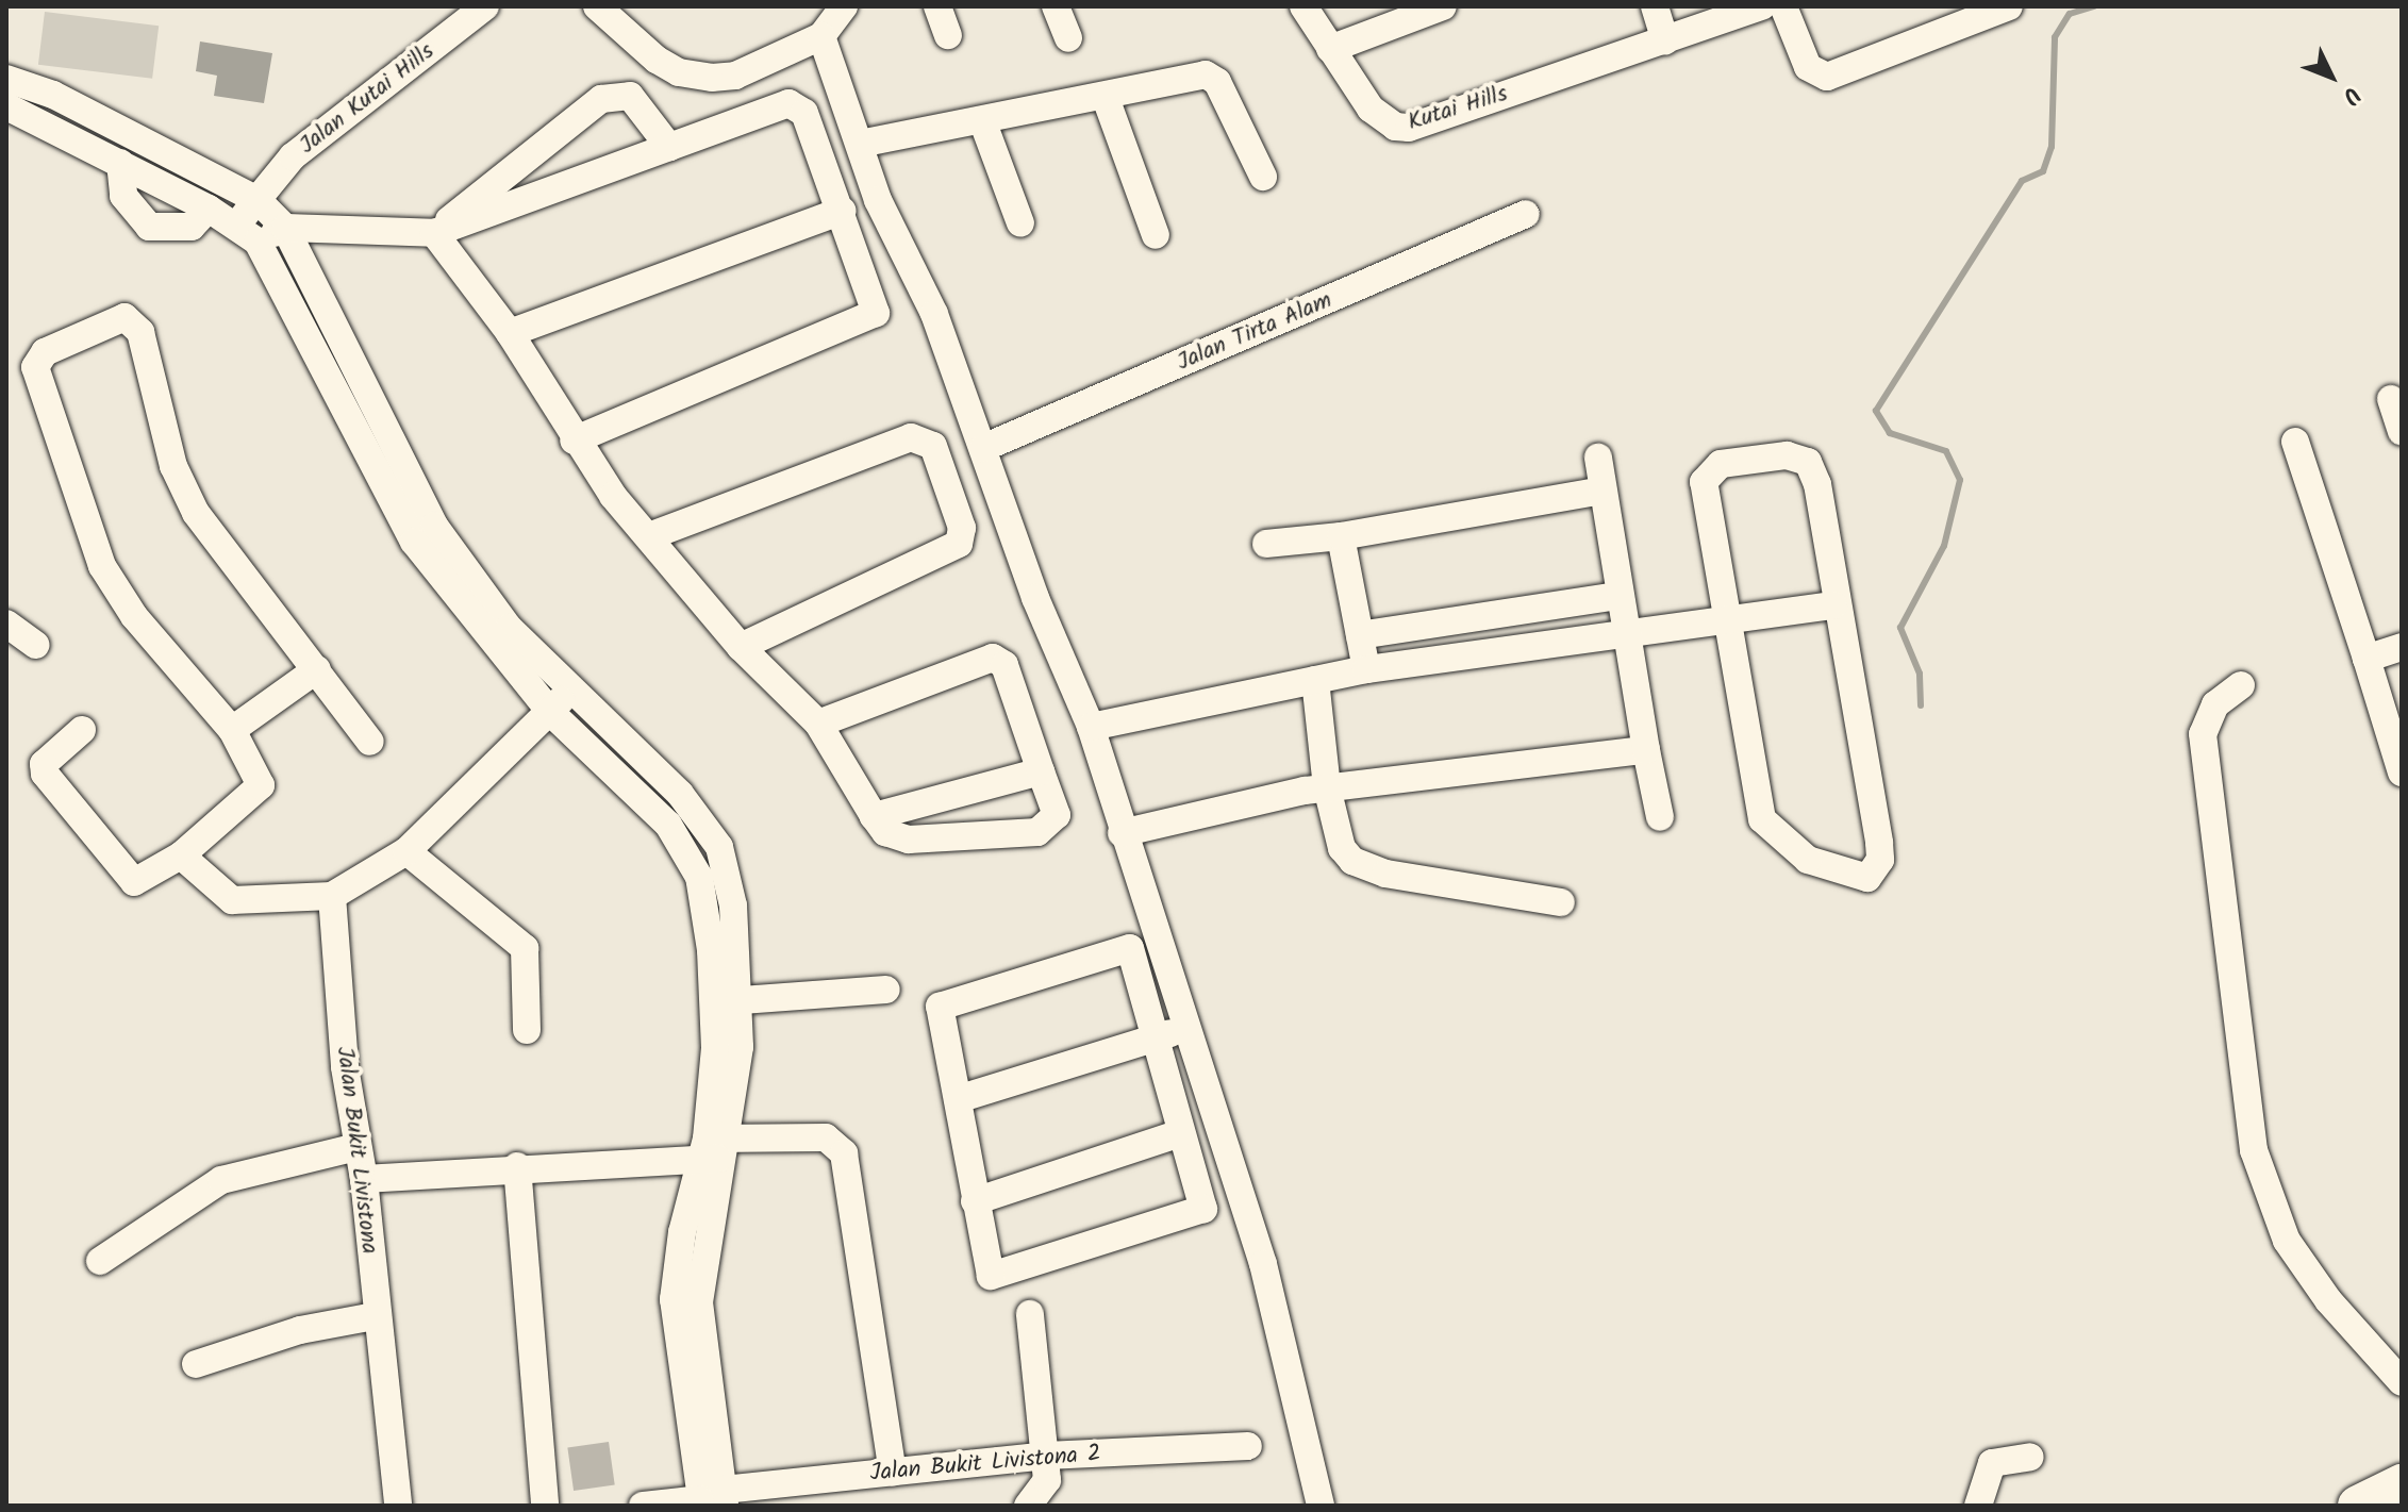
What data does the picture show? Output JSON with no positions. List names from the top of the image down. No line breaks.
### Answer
{"streets":{"street":["Jalan Kutai Hills","Kutai Hills","Jalan Tirta Alam","Jalan Bukit Livistona","Jalan Bukit Livistona 2"]},"north":"bottom right"}
